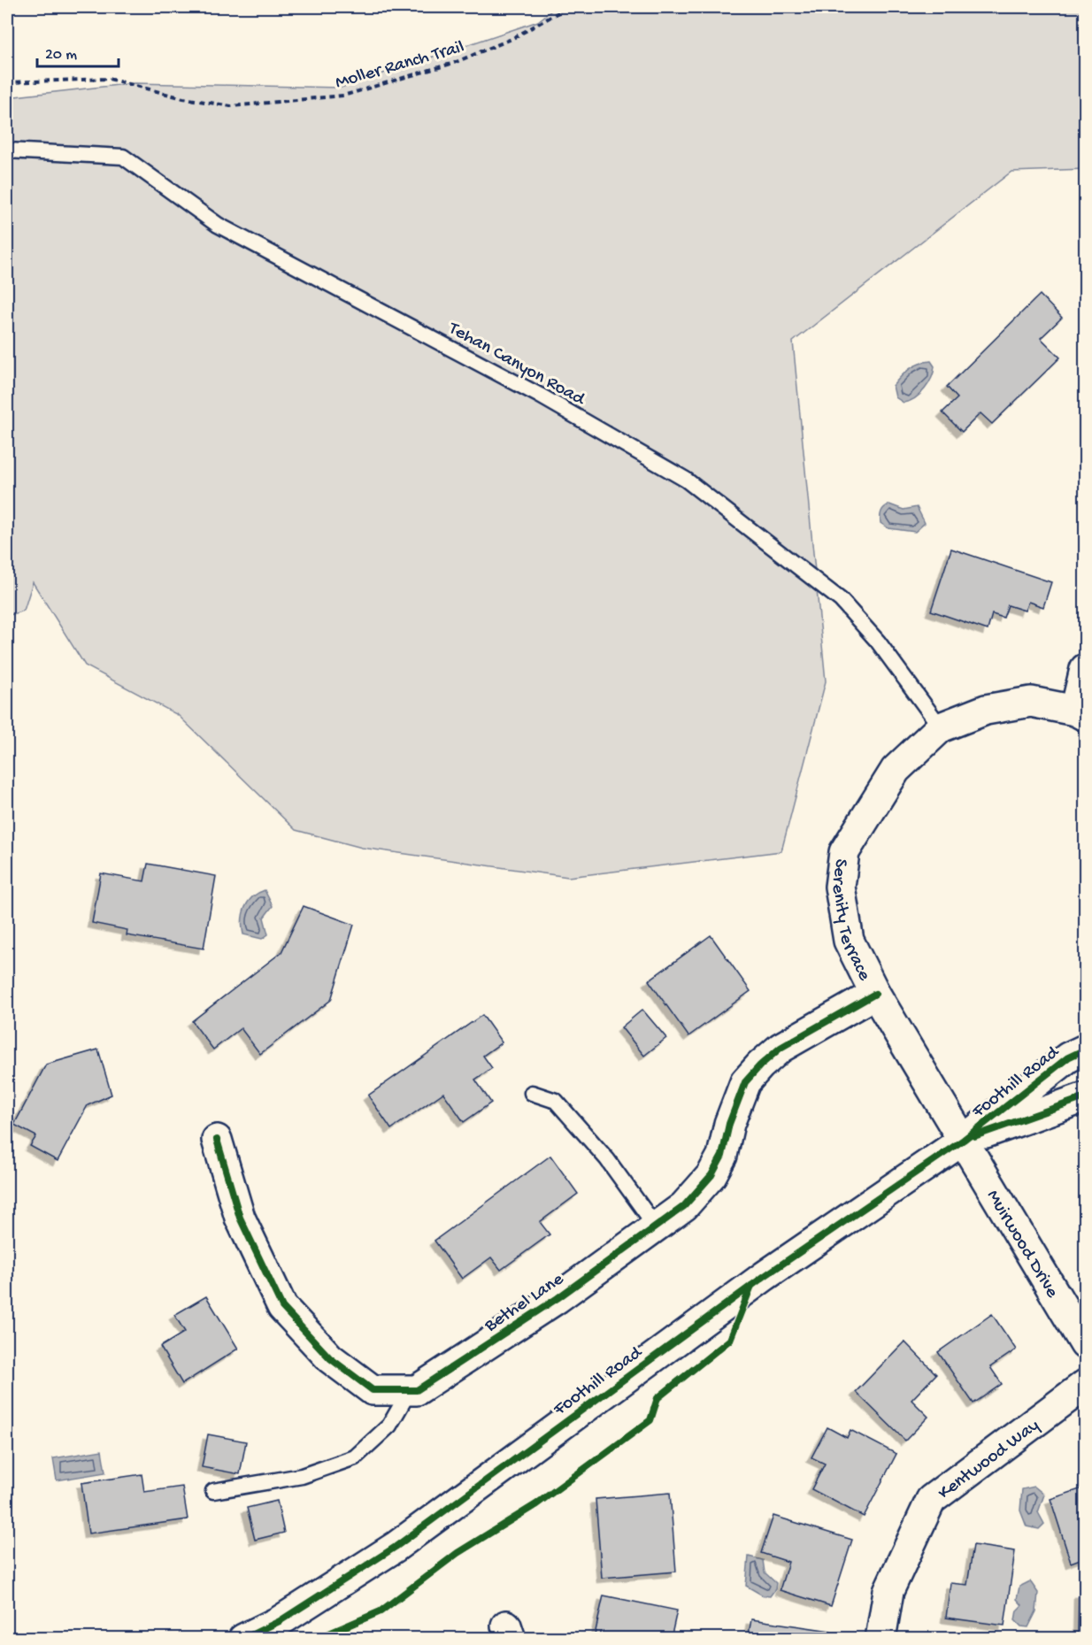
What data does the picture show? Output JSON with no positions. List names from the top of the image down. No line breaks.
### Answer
{"streets":{"street":["Serenity Terrace","Foothill Road","Muirwood Drive","Bethel Lane","Kentwood Way"],"lane":["Tehan Canyon Road"],"path":["Moller Ranch Trail"]},"crossings":[["Tehan Canyon Road","Serenity Terrace"],["Serenity Terrace","Foothill Road"],["Serenity Terrace","Muirwood Drive"],["Serenity Terrace","Bethel Lane"],["Foothill Road","Muirwood Drive"]],"scale_bar":"20 m"}
